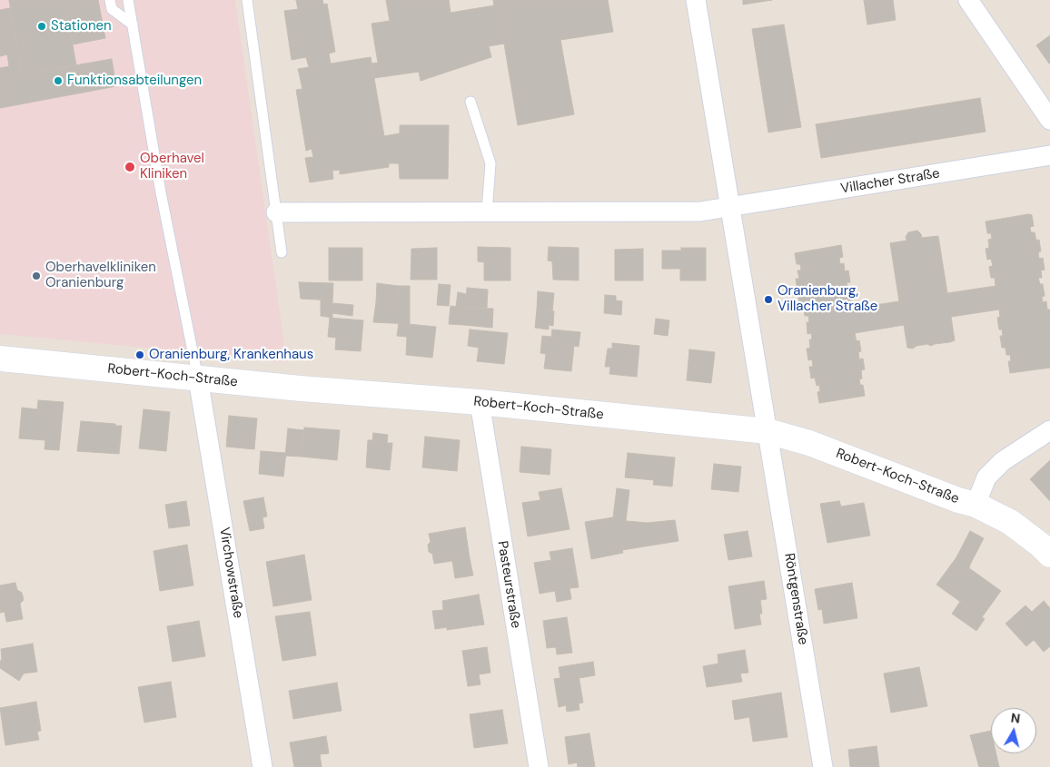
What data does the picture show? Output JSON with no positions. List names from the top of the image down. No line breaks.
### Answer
{"streets":{"street":["Villacher Straße","Robert-Koch-Straße","Virchowstraße","Pasteurstraße","Röntgenstraße"]},"crossings":[["Robert-Koch-Straße","Virchowstraße"],["Robert-Koch-Straße","Pasteurstraße"],["Robert-Koch-Straße","Röntgenstraße"]],"places":["Stationen","Funktionsabteilungen","Oberhavel Kliniken","Oberhavelkliniken Oranienburg","Oranienburg, Villacher Straße","Oranienburg, Krankenhaus"],"north":"top"}
